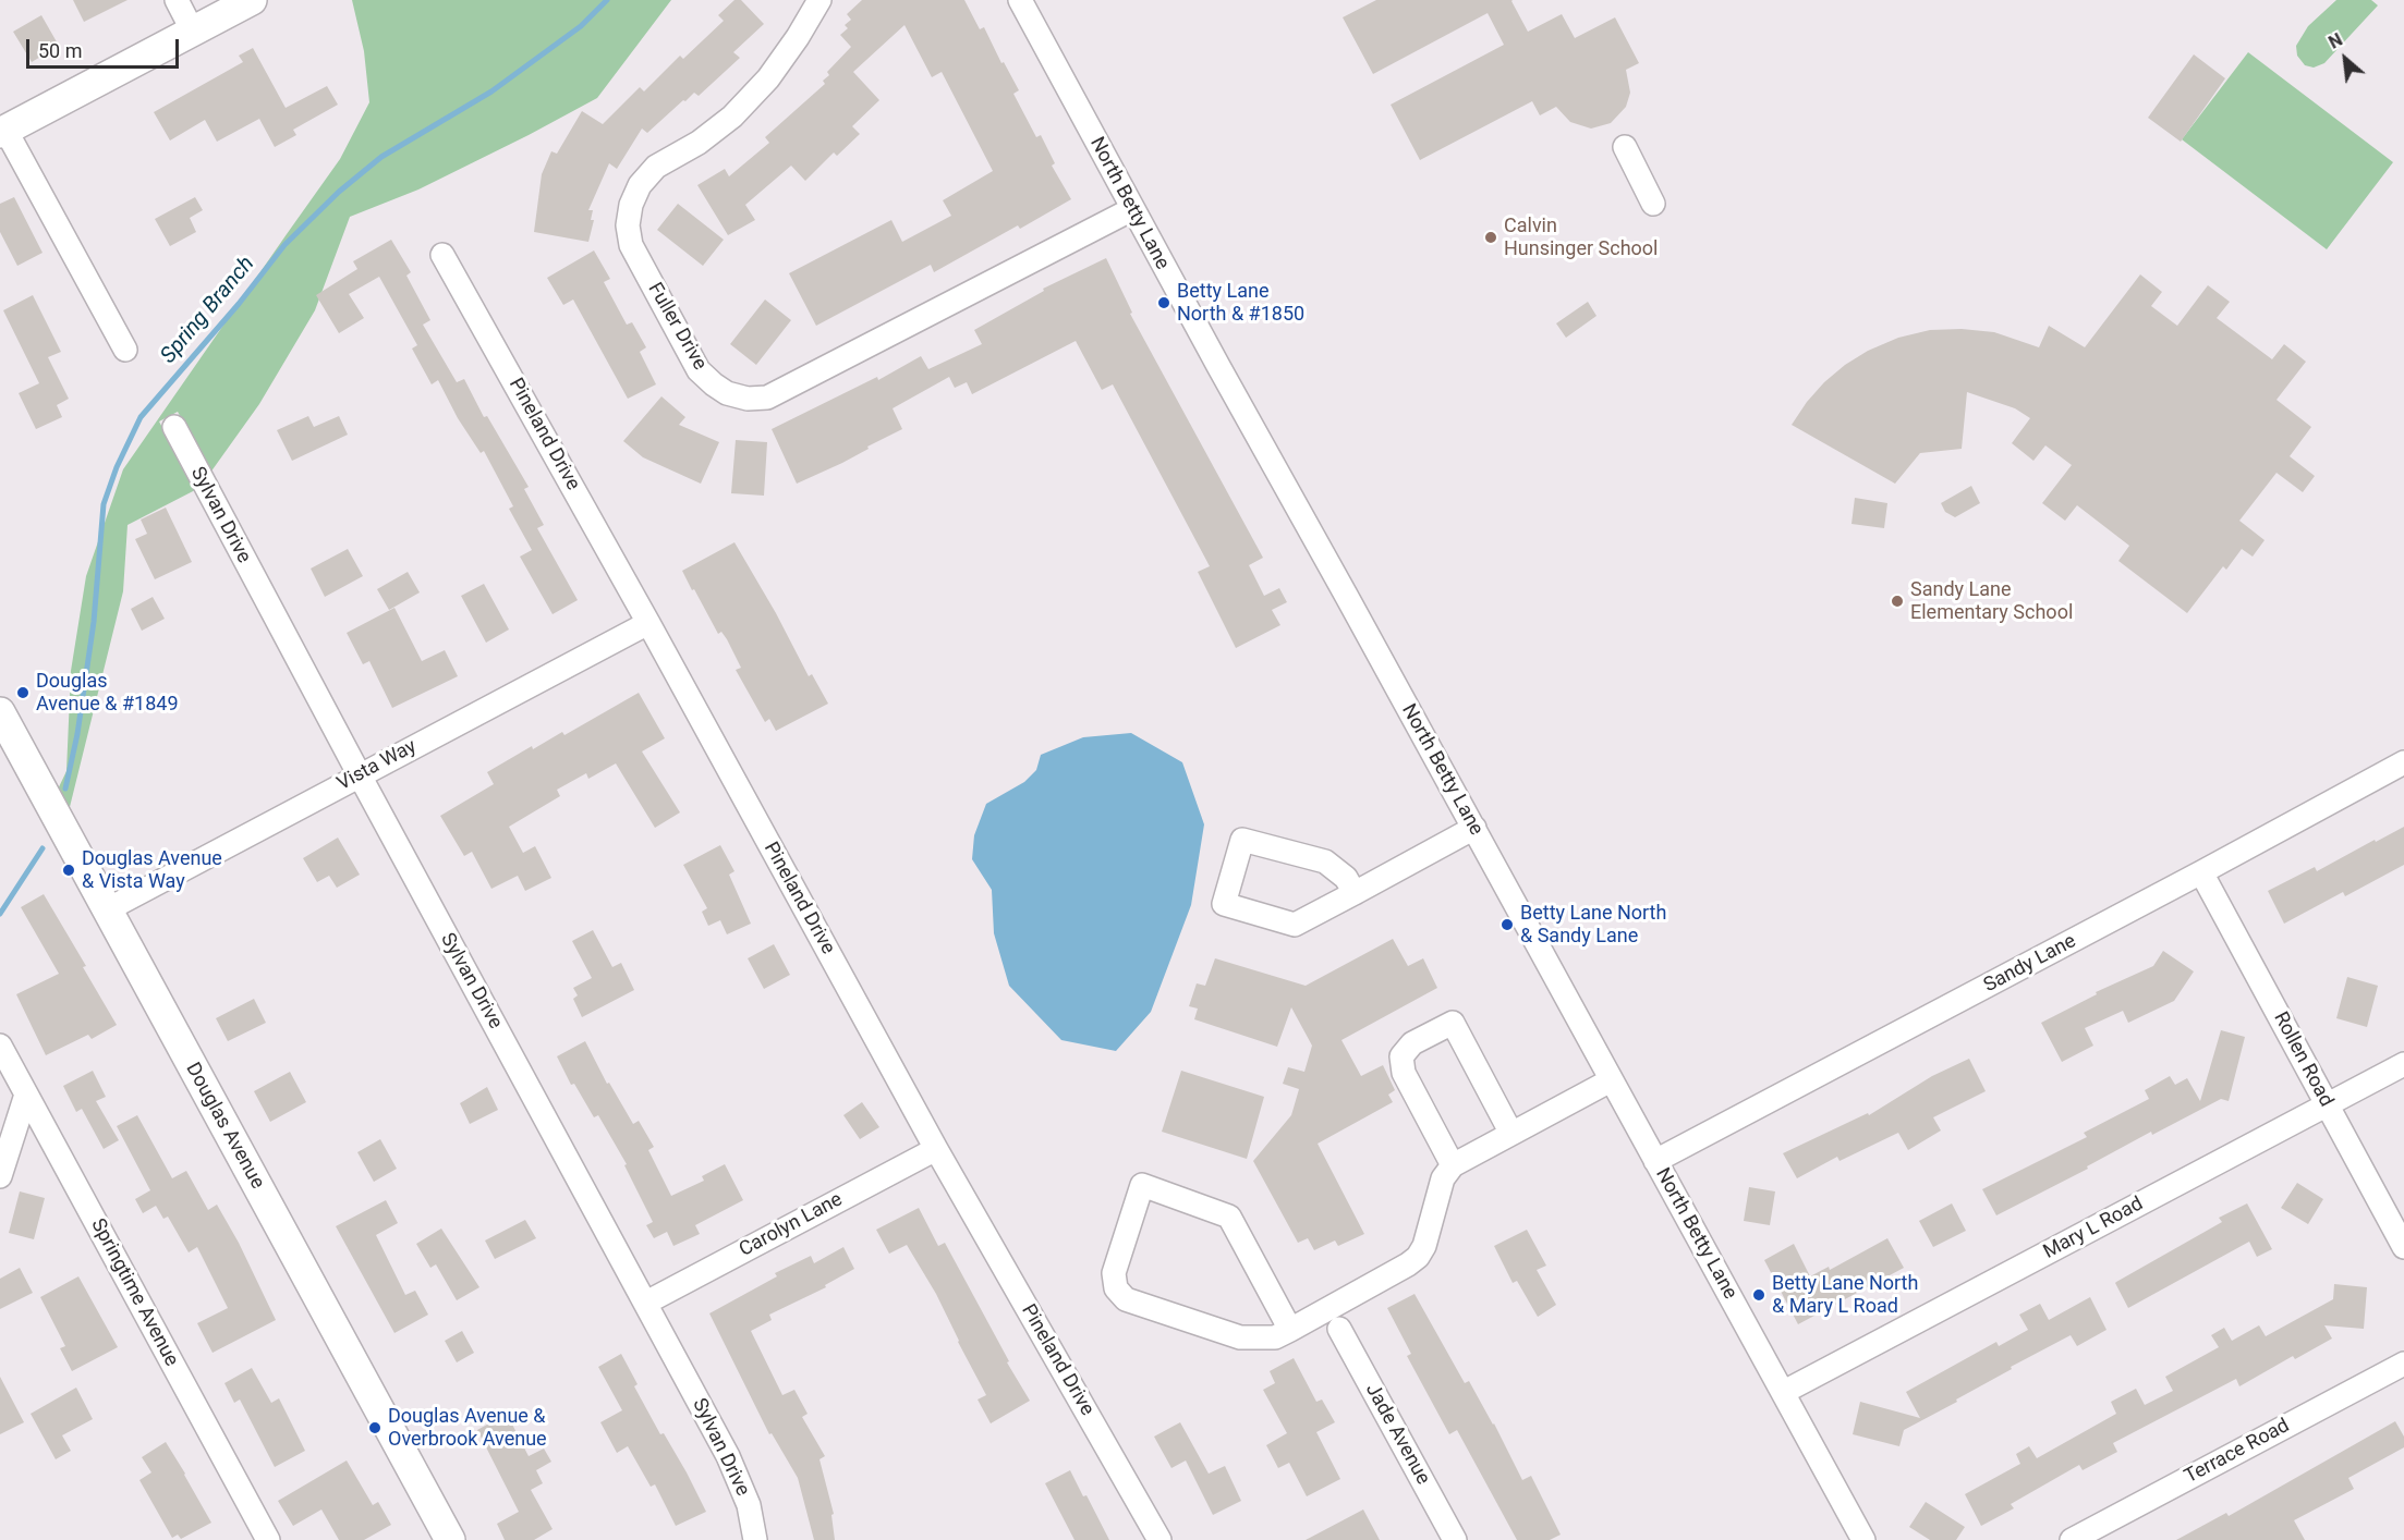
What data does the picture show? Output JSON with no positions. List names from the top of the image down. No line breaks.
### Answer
{"streets":{"main road":["Douglas Avenue"],"street":["North Betty Lane","Fuller Drive","Pineland Drive","Sylvan Drive","Vista Way","Sandy Lane","Rollen Road","Carolyn Lane","Mary L Road","Springtime Avenue","Jade Avenue","Terrace Road"]},"crossings":[["North Betty Lane","Fuller Drive"],["North Betty Lane","Sandy Lane"],["North Betty Lane","Mary L Road"],["Pineland Drive","Vista Way"],["Pineland Drive","Carolyn Lane"],["Sylvan Drive","Vista Way"],["Sylvan Drive","Carolyn Lane"],["Vista Way","Douglas Avenue"],["Sandy Lane","Rollen Road"],["Rollen Road","Mary L Road"]],"water":["Spring Branch"],"places":["Calvin Hunsinger School","Betty Lane North & #1850","Sandy Lane Elementary School","Douglas Avenue & #1849","Douglas Avenue & Vista Way","Betty Lane North & Sandy Lane","Betty Lane North & Mary L Road","Douglas Avenue & Overbrook Avenue"],"scale_bar":"50 m","north":"top left"}
